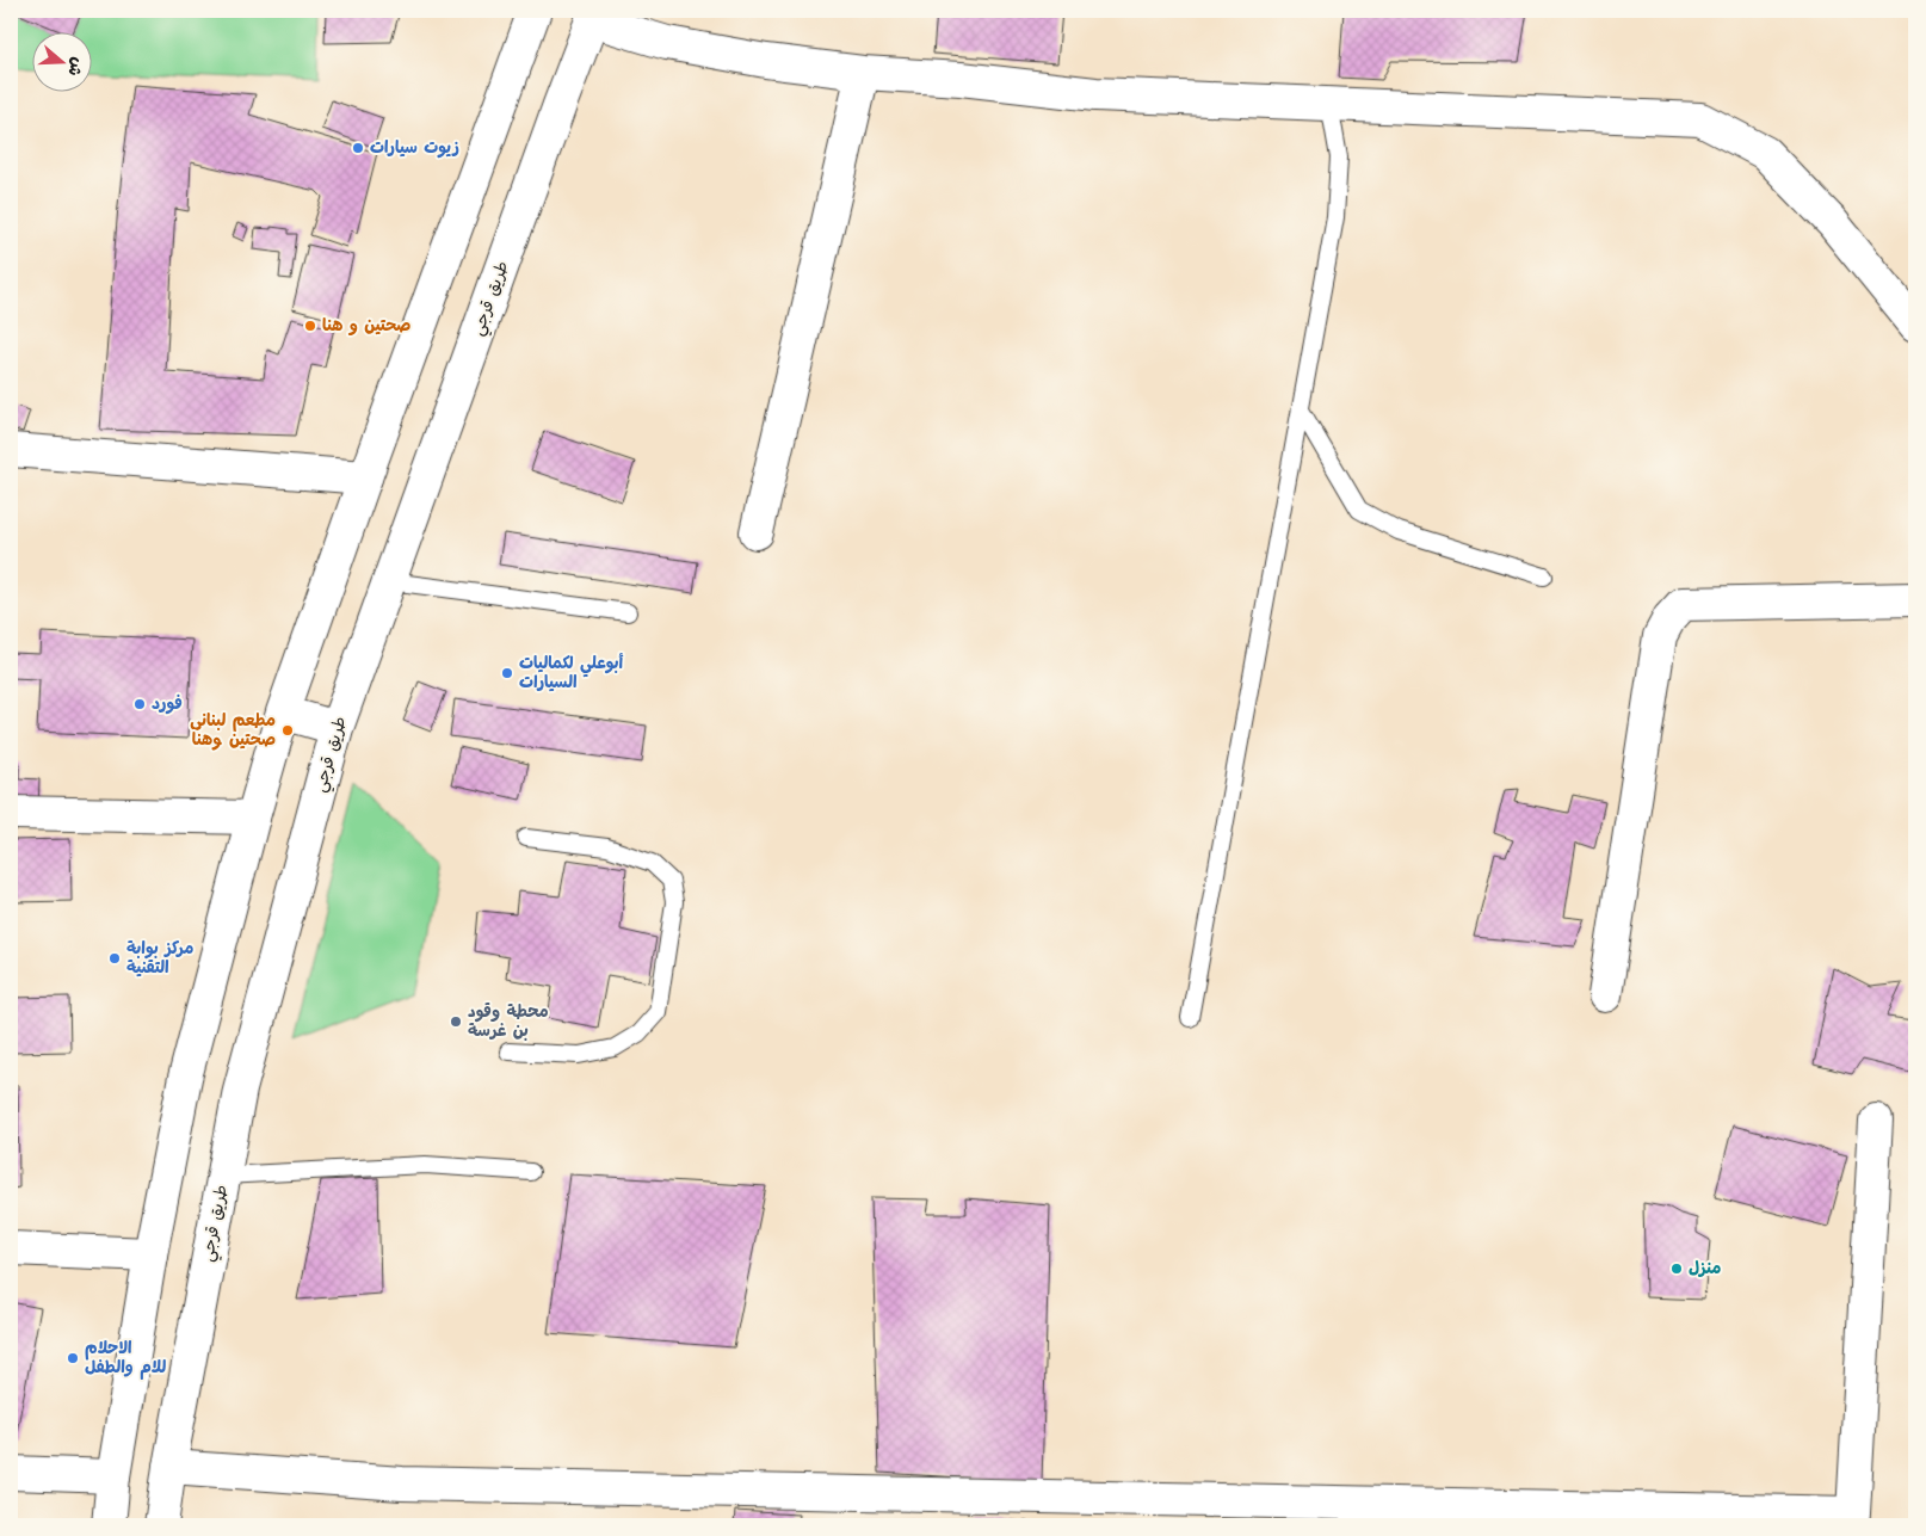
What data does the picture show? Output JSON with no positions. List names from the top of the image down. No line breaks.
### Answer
{"streets":{"main road":["طريق قرجي"]},"places":["زيوت سيارات","صحتين و هنا","أبوعلي لكماليات السيارات","فورد","مطعم لبناني صحتين وهنا","مركز بوابة التقنية","محطة وقود بن غرسة","منزل","الاحلام للام والطفل"],"north":"right"}
